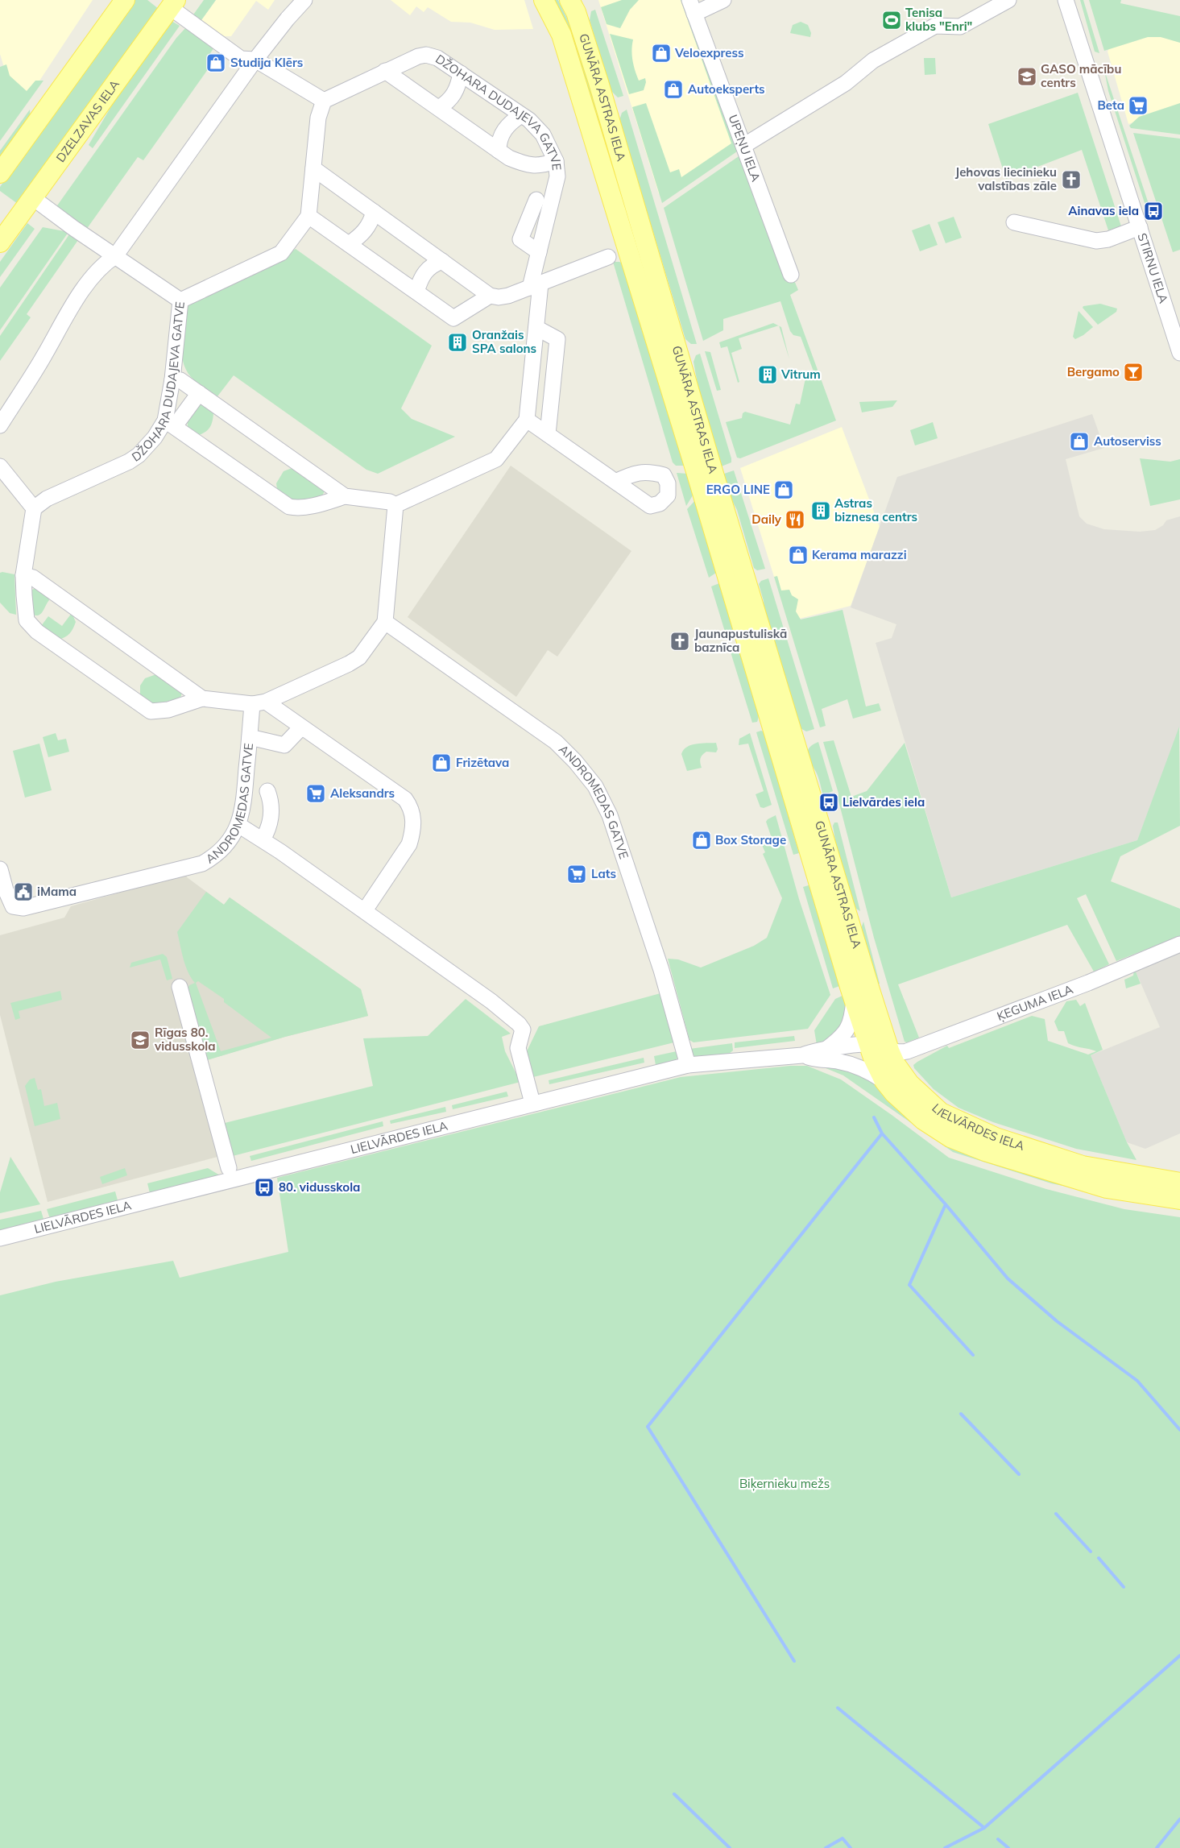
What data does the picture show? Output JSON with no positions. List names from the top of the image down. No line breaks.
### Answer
{"streets":{"main road":["GUNĀRA ASTRAS IELA","DZELZAVAS IELA","LIELVĀRDES IELA"],"street":["DŽOHARA DUDAJEVA GATVE","UPEŅU IELA","STIRNU IELA","ANDROMEDAS GATVE","ĶEGUMA IELA"]},"crossings":[["GUNĀRA ASTRAS IELA","ĶEGUMA IELA"],["GUNĀRA ASTRAS IELA","LIELVĀRDES IELA"],["ANDROMEDAS GATVE","LIELVĀRDES IELA"],["ĶEGUMA IELA","LIELVĀRDES IELA"]],"parks":["Biķernieku mežs"],"places":{"sports":["Tenisa klubs \"Enri\""],"shop":["Veloexpress","Studija Klērs","Autoeksperts","Autoserviss","ERGO LINE","Kerama marazzi","Frizētava","Box Storage"],"school or university":["GASO mācību centrs","Rīgas 80. vidusskola"],"supermarket":["Beta","Aleksandrs","Lats"],"church":["Jehovas liecinieku valstības zāle","Jaunapustuliskā baznīca"],"bus stop":["Ainavas iela","Lielvārdes iela","80. vidusskola"],"building":["Oranžais SPA salons","Vitrum","Astras biznesa centrs"],"bar":["Bergamo"],"restaurant":["Daily"],"public building":["iMama"]}}
